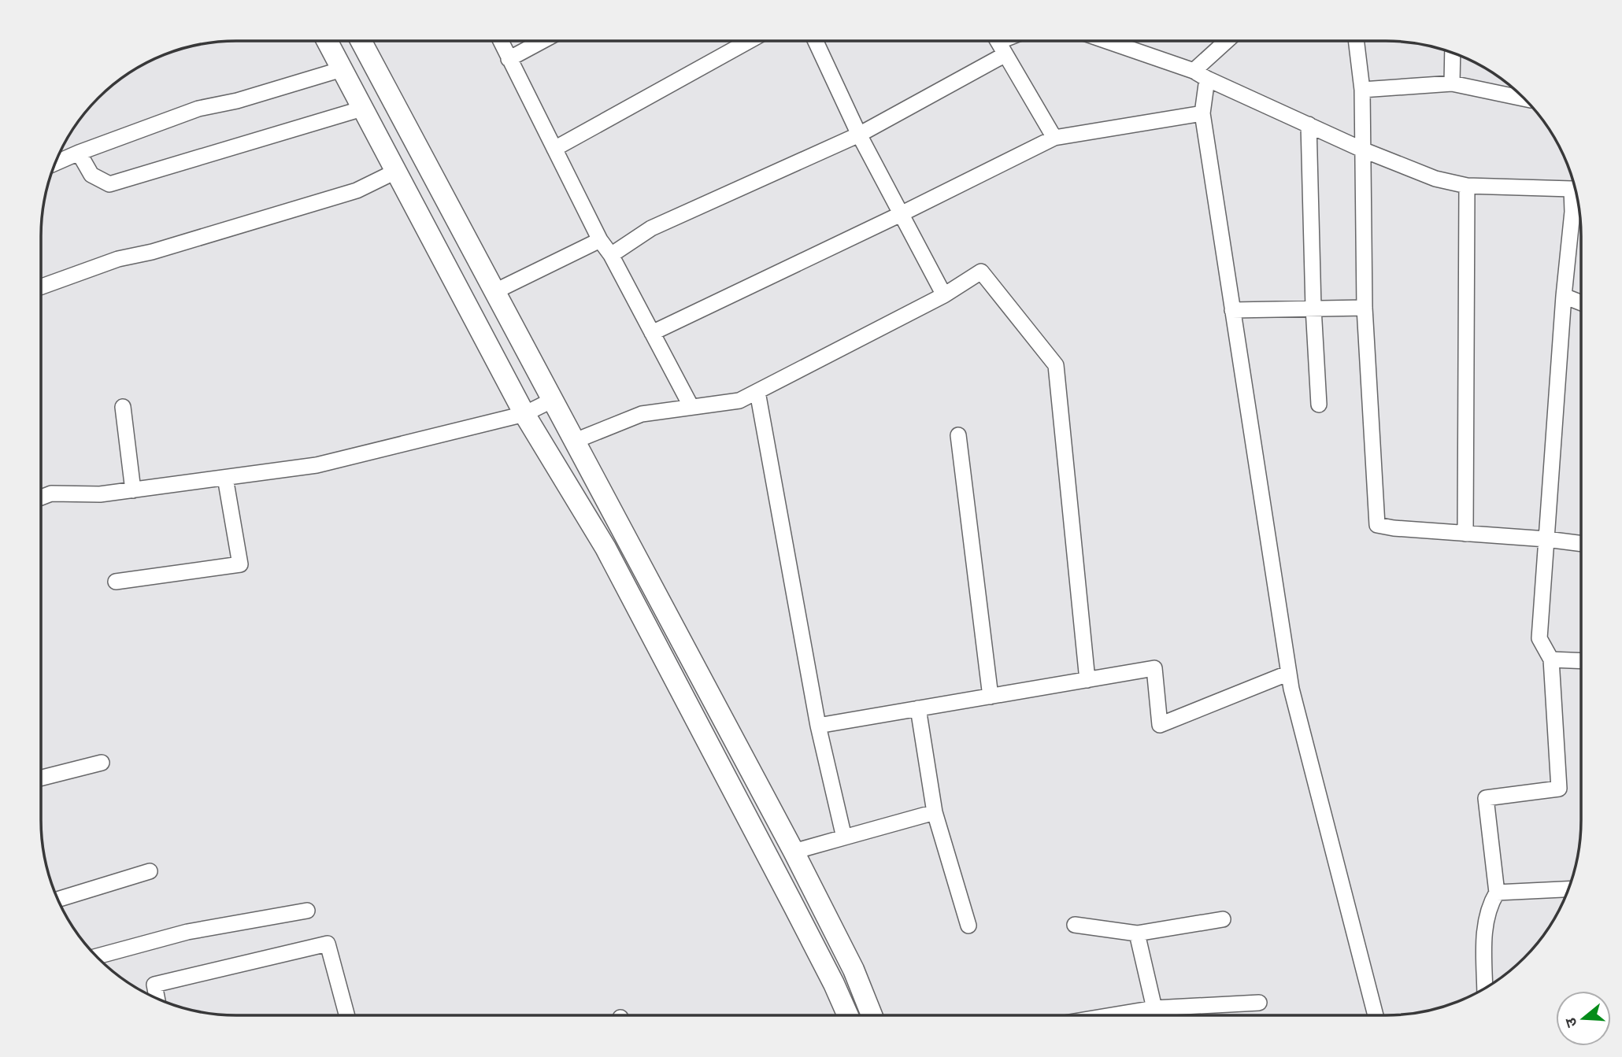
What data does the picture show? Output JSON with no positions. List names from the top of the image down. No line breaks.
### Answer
{"north":"left"}
